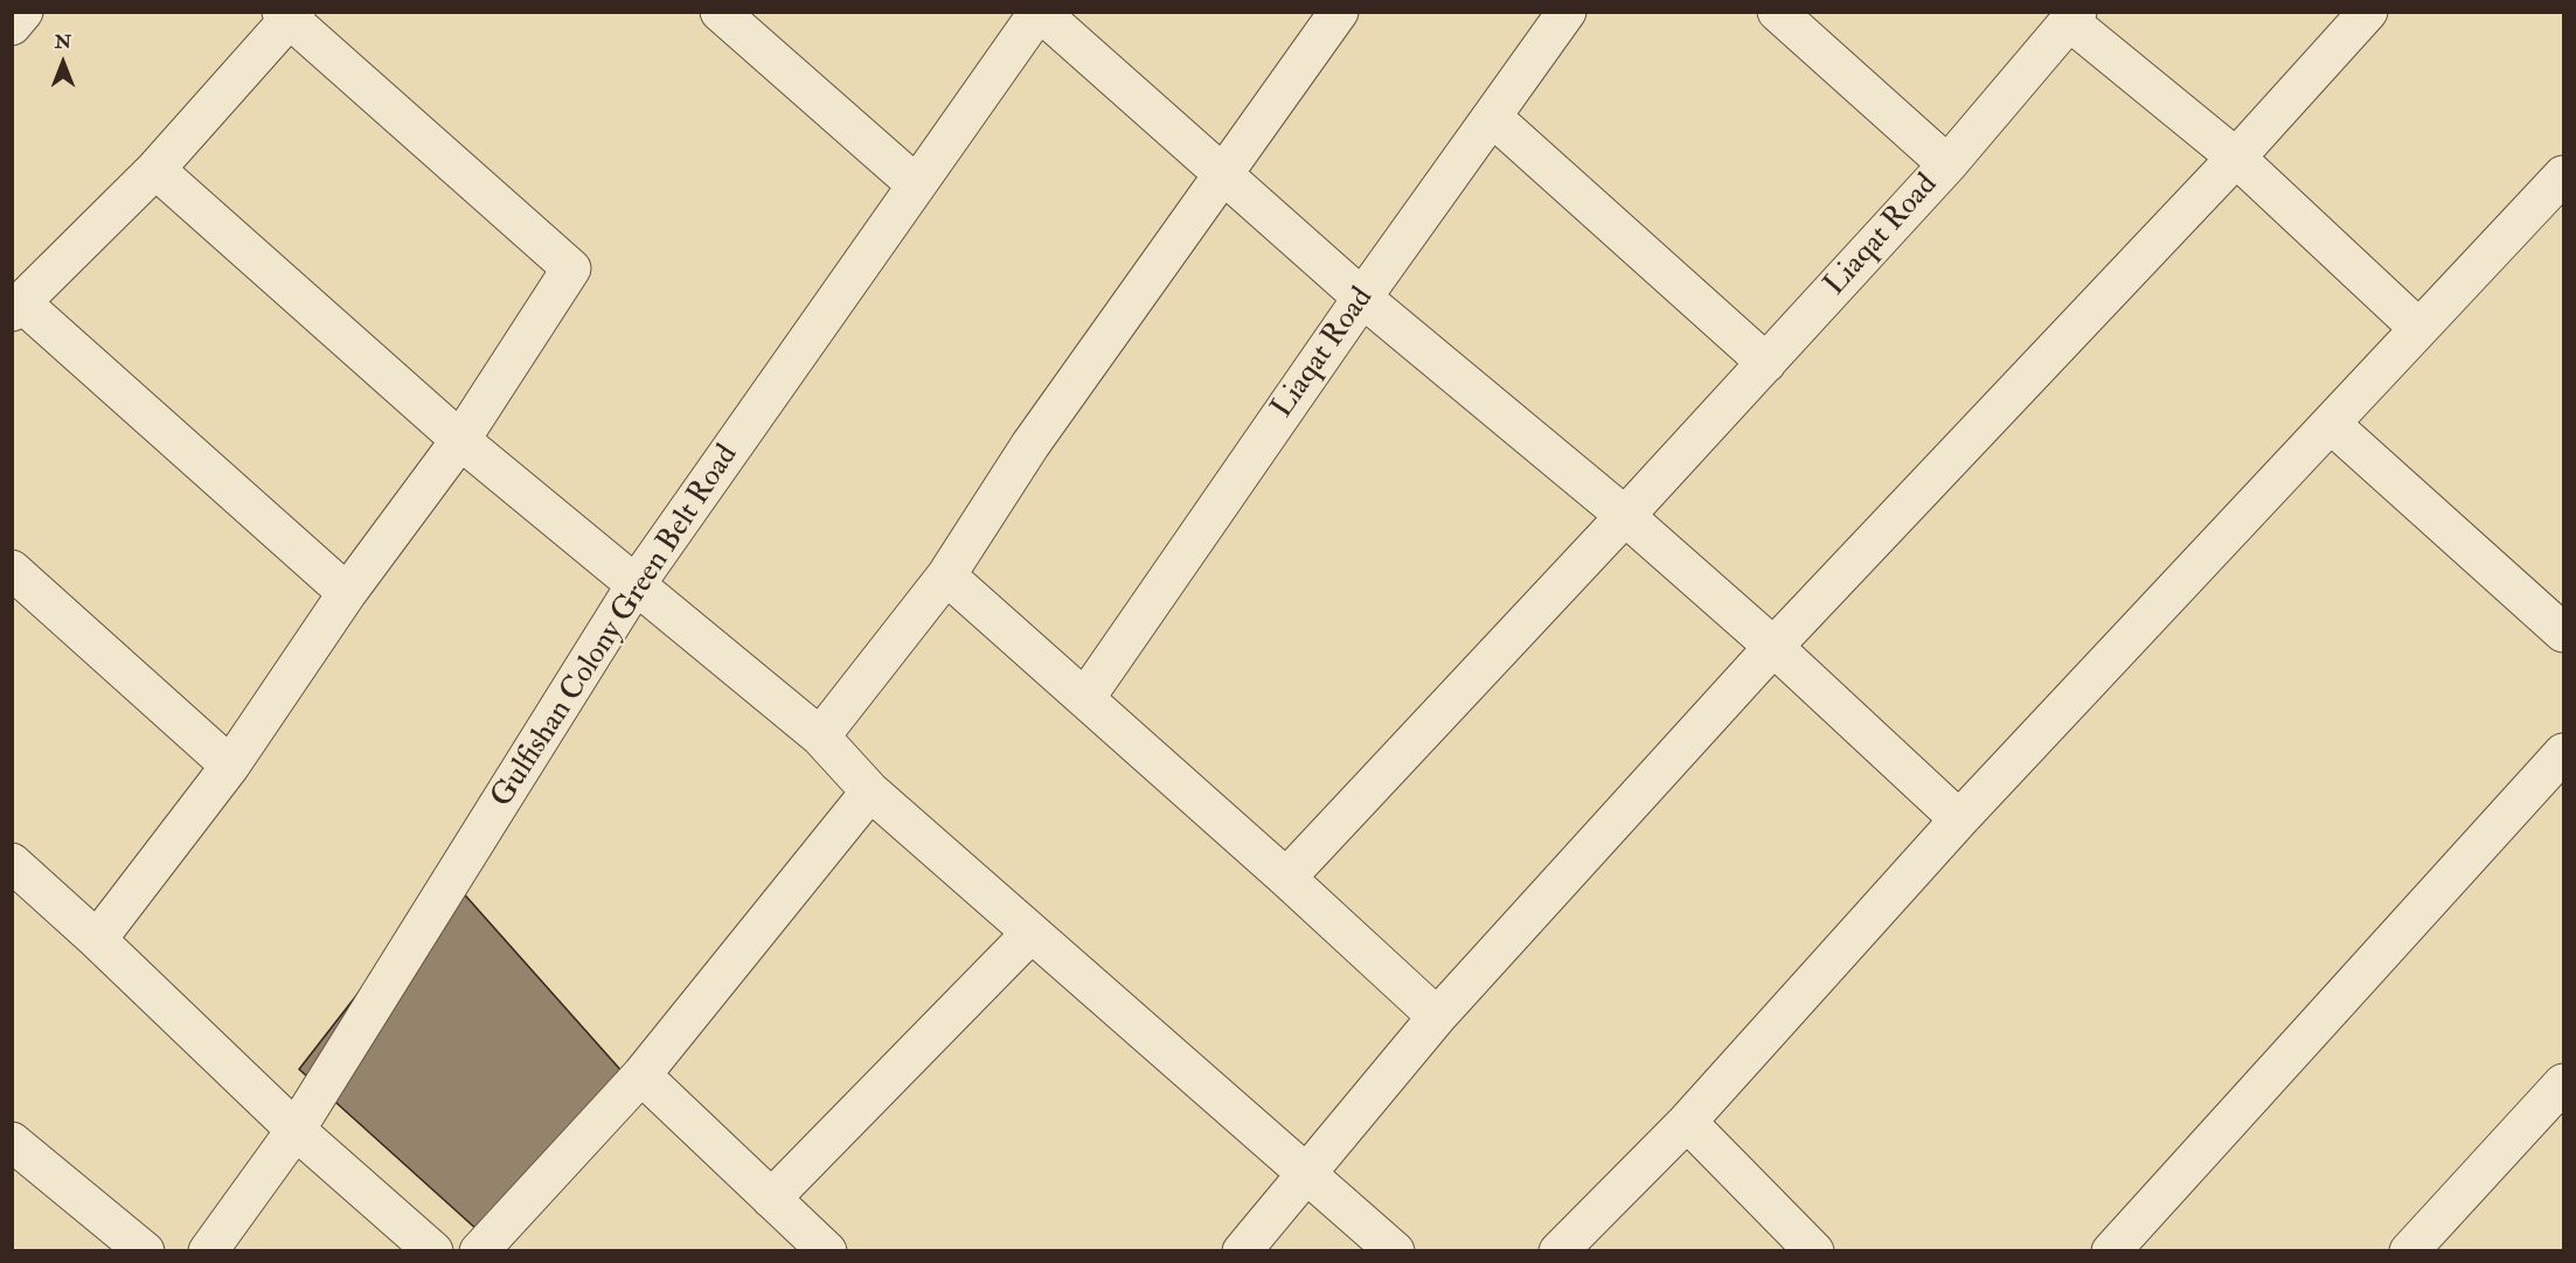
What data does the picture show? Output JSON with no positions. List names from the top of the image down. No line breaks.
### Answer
{"streets":{"street":["Liaqat Road","Gulfishan Colony Green Belt Road"]},"north":"top"}
